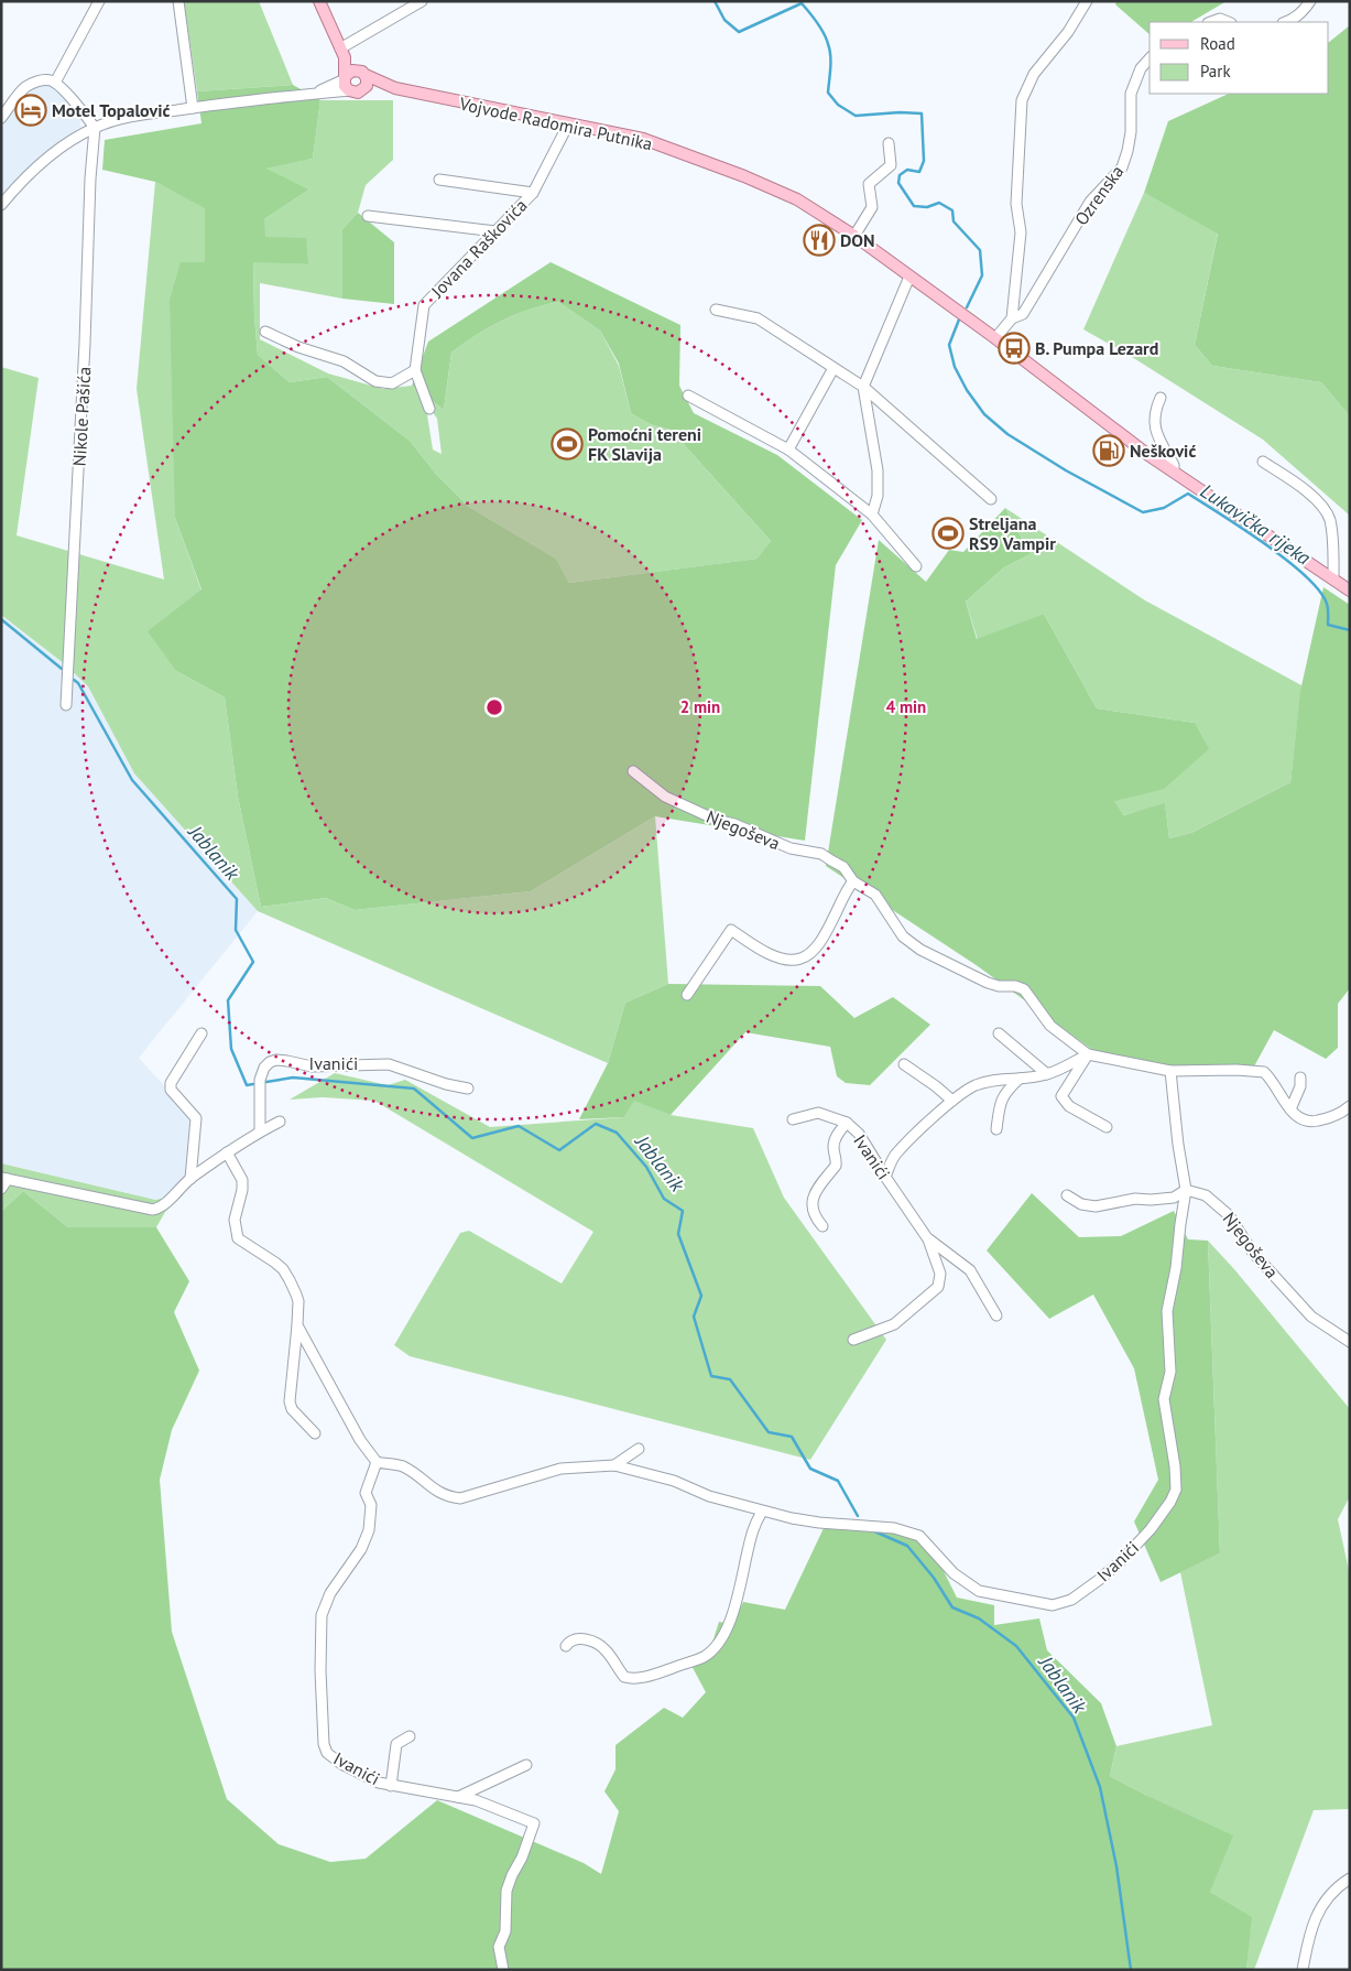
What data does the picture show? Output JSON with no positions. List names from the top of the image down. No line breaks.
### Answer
{"streets":{"main road":["Vojvode Radomira Putnika"],"street":["Ozrenska","Jovana Raškovića","Nikole Pašića","Njegoševa","Ivanići"]},"crossings":[["Vojvode Radomira Putnika","Jovana Raškovića"],["Njegoševa","Ivanići"]],"water":["Lukavička rijeka","Jablanik"],"places":{"hotel":["Motel Topalović"],"restaurant":["DON"],"bus stop":["B. Pumpa Lezard"],"sports":["Pomoćni tereni FK Slavija","Streljana RS9 Vampir"],"fuel station":["Nešković"]},"legend":["Road","Park"],"rings":["2 min","4 min"]}
